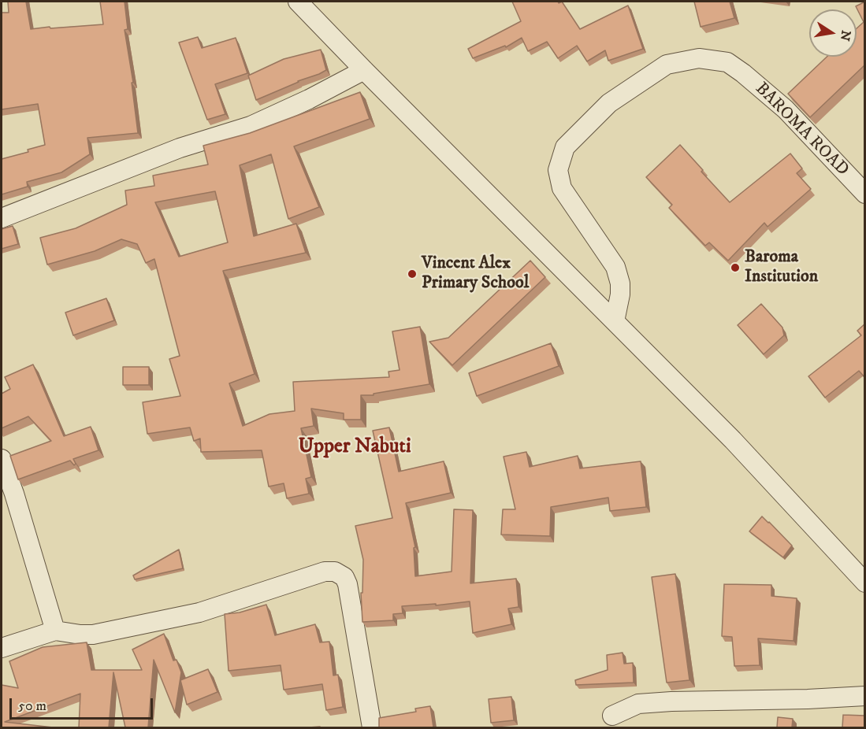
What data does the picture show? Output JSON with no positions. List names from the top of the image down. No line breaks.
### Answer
{"streets":{"street":["BAROMA ROAD"]},"districts":["Upper Nabuti"],"places":["Baroma Institution","Vincent Alex Primary School"],"scale_bar":"50 m","north":"right"}
